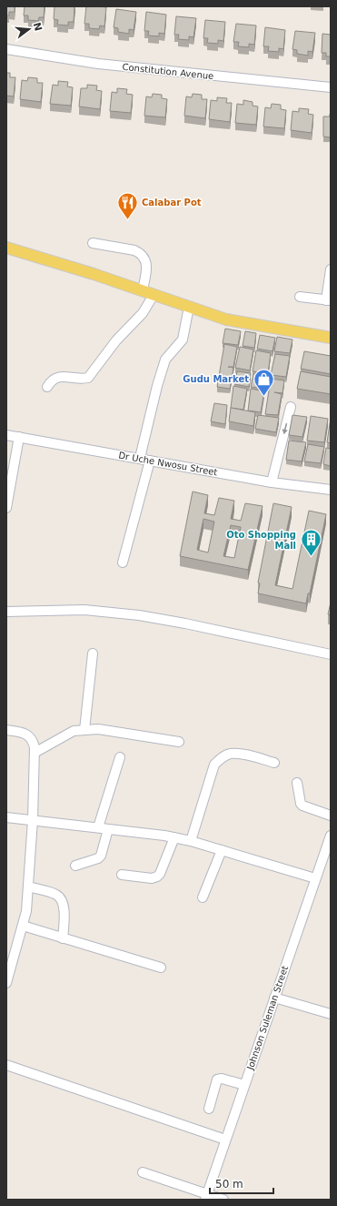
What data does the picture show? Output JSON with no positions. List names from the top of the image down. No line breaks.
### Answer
{"streets":{"street":["Constitution Avenue","Dr Uche Nwosu Street","Johnson Suleman Street"]},"places":{"restaurant":["Calabar Pot"],"shop":["Gudu Market"],"building":["Oto Shopping Mall"]},"scale_bar":"50 m","north":"right"}
